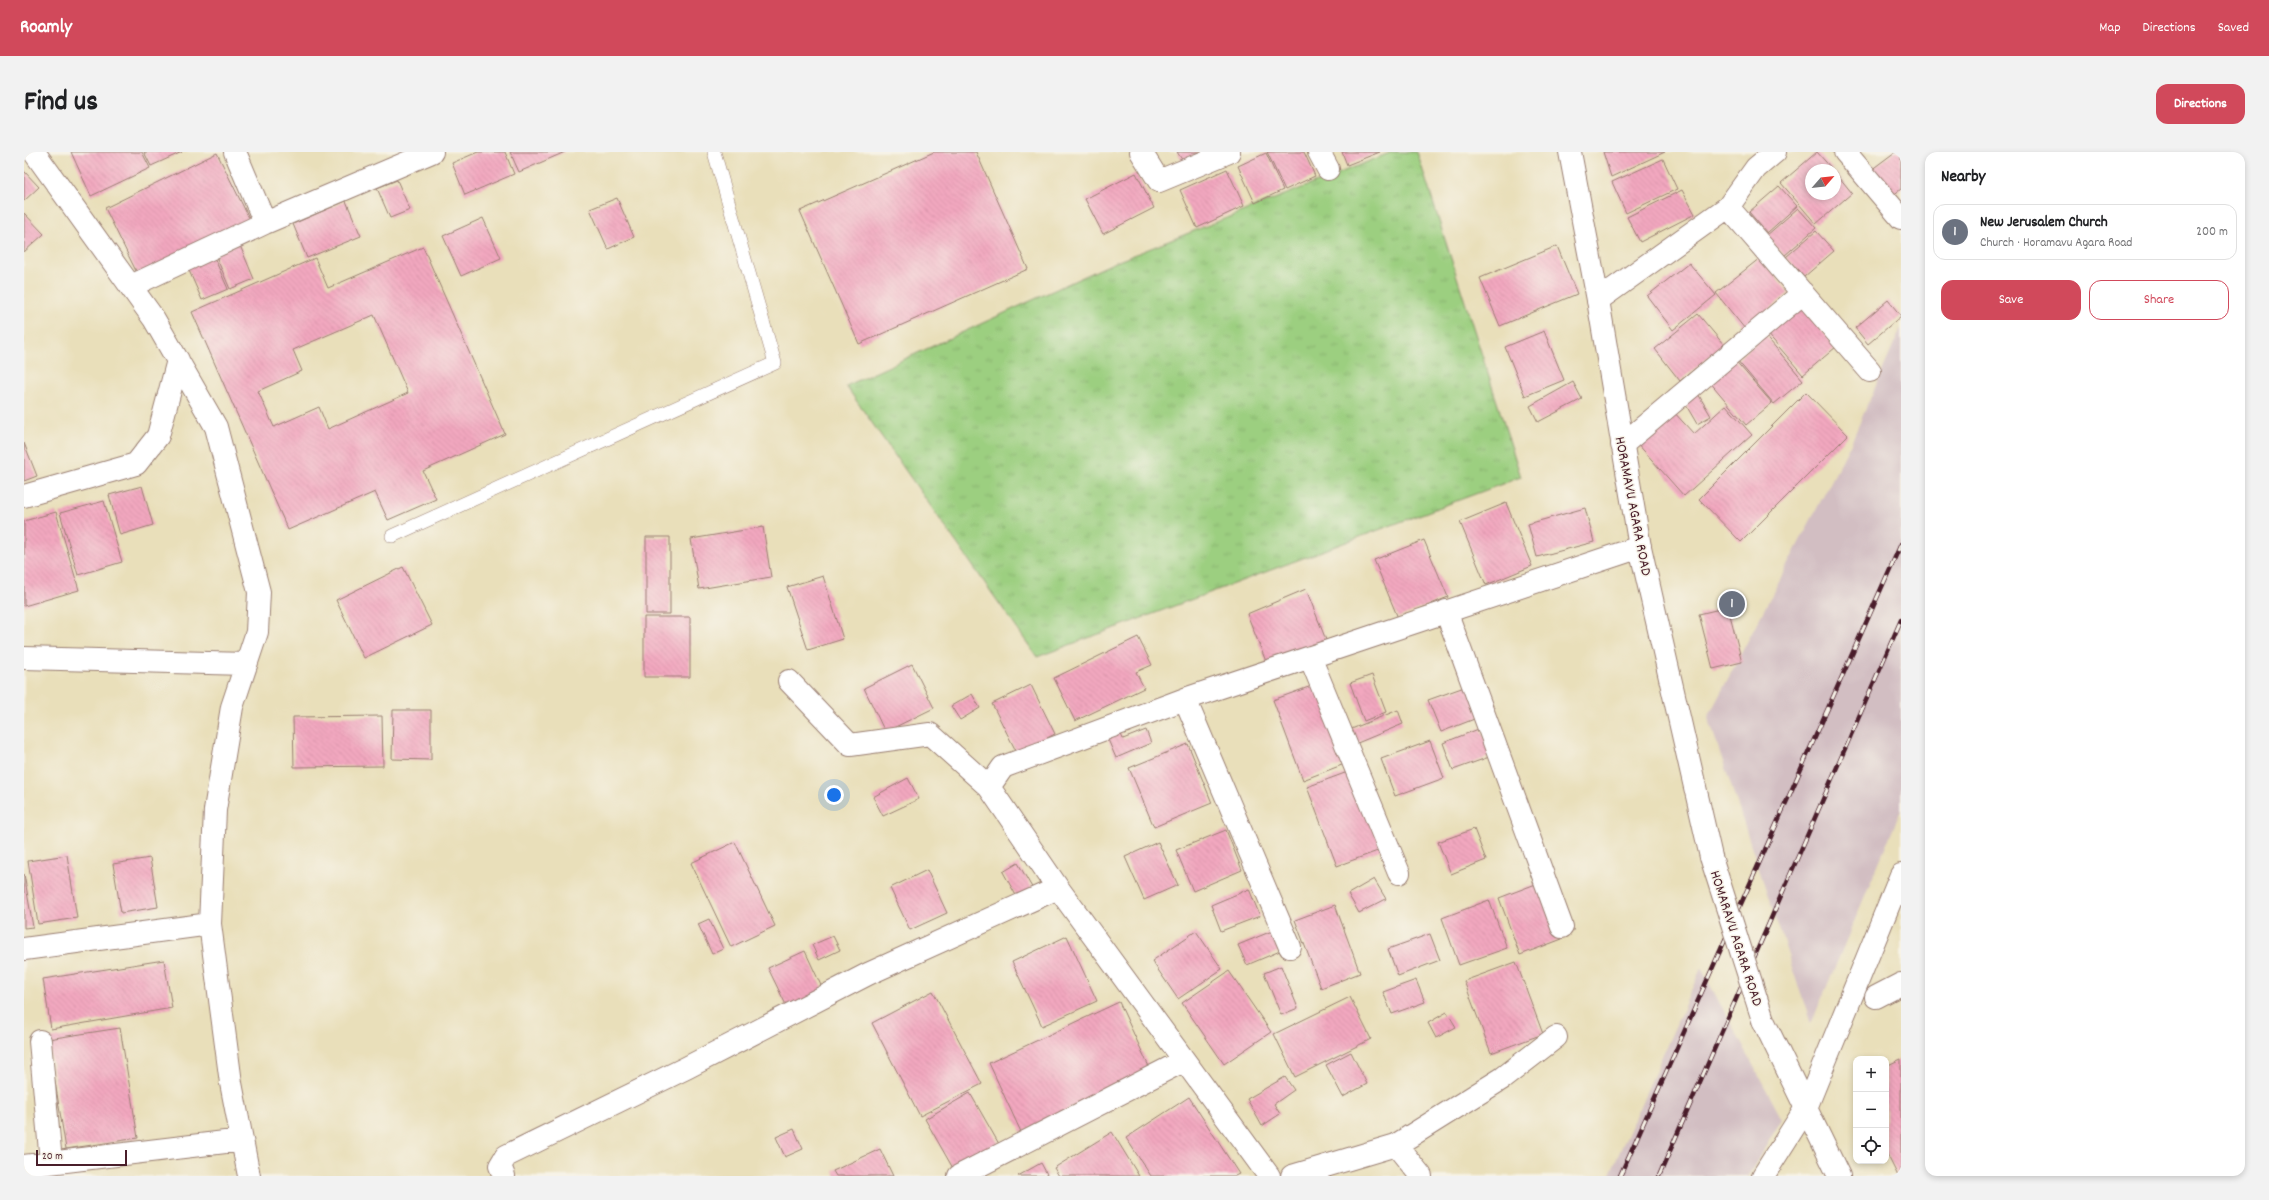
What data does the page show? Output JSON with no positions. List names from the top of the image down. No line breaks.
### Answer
{"streets":{"street":["HORAMAVU AGARA ROAD","HOMARAVU AGARA ROAD"]},"crossings":[["HORAMAVU AGARA ROAD","HOMARAVU AGARA ROAD"]],"scale_bar":"20 m","north":"top right","page":{"header":"Roamly","nav":["Map","Directions","Saved"],"title":"Find us","buttons":["Directions",["Save","Share"]],"heading":"Nearby","list":[{"mark":"1","name":"New Jerusalem Church","note":"Church · Horamavu Agara Road","value":"200 m"}],"pins":"1","map_buttons":["+","−"],"scale":"20 m"}}
